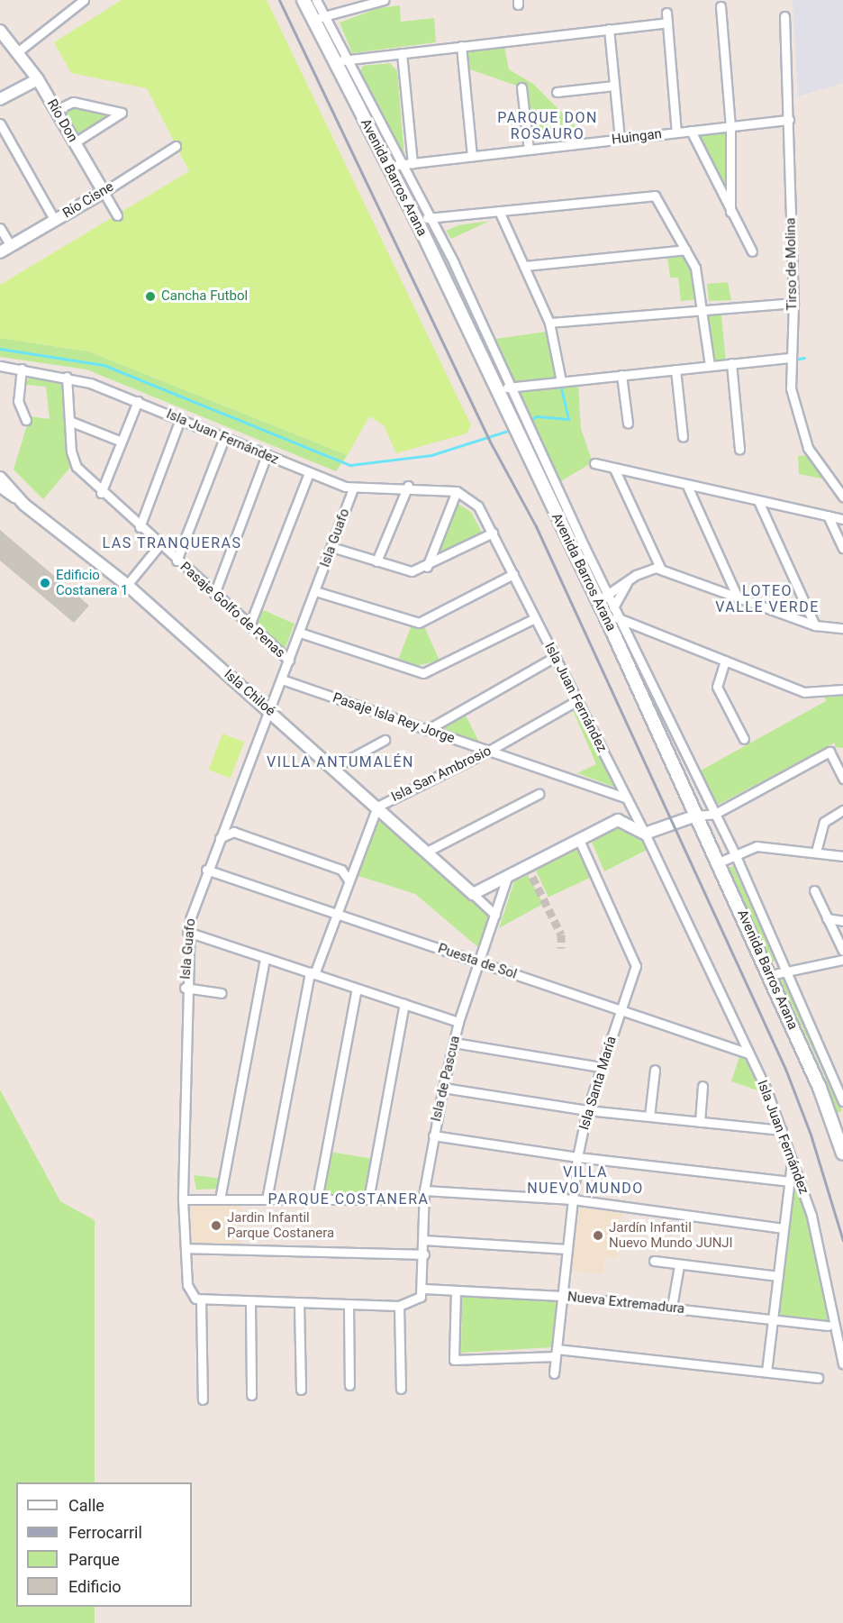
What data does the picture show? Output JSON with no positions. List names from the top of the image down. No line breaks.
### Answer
{"streets":{"main road":["Avenida Barros Arana"],"street":["Río Don","Huingan","Río Cisne","Tirso de Molina","Isla Juan Fernández","Isla Guafo","Pasaje Golfo de Penas","Isla Chiloé","Pasaje Isla Rey Jorge","Isla San Ambrosio","Puesta de Sol","Isla de Pascua","Isla Santa María","Nueva Extremadura"]},"crossings":[["Río Don","Río Cisne"],["Huingan","Avenida Barros Arana"],["Huingan","Tirso de Molina"],["Isla Juan Fernández","Isla Guafo"],["Isla Juan Fernández","Pasaje Golfo de Penas"],["Isla Juan Fernández","Pasaje Isla Rey Jorge"],["Isla Juan Fernández","Isla San Ambrosio"],["Isla Juan Fernández","Puesta de Sol"],["Isla Guafo","Pasaje Golfo de Penas"],["Isla Guafo","Isla Chiloé"],["Isla Guafo","Pasaje Isla Rey Jorge"],["Isla Guafo","Puesta de Sol"],["Isla Chiloé","Isla San Ambrosio"],["Isla Chiloé","Isla de Pascua"],["Pasaje Isla Rey Jorge","Isla San Ambrosio"],["Isla San Ambrosio","Puesta de Sol"],["Puesta de Sol","Isla de Pascua"],["Puesta de Sol","Isla Santa María"],["Isla de Pascua","Nueva Extremadura"],["Isla Santa María","Nueva Extremadura"]],"districts":["PARQUE DON ROSAURO","LAS TRANQUERAS","LOTEO VALLE VERDE","VILLA ANTUMALÉN","VILLA NUEVO MUNDO","PARQUE COSTANERA"],"places":["Cancha Futbol","Edificio Costanera 1","Jardin Infantil Parque Costanera","Jardín Infantil Nuevo Mundo JUNJI"],"legend":["Calle","Ferrocarril","Parque","Edificio"]}
